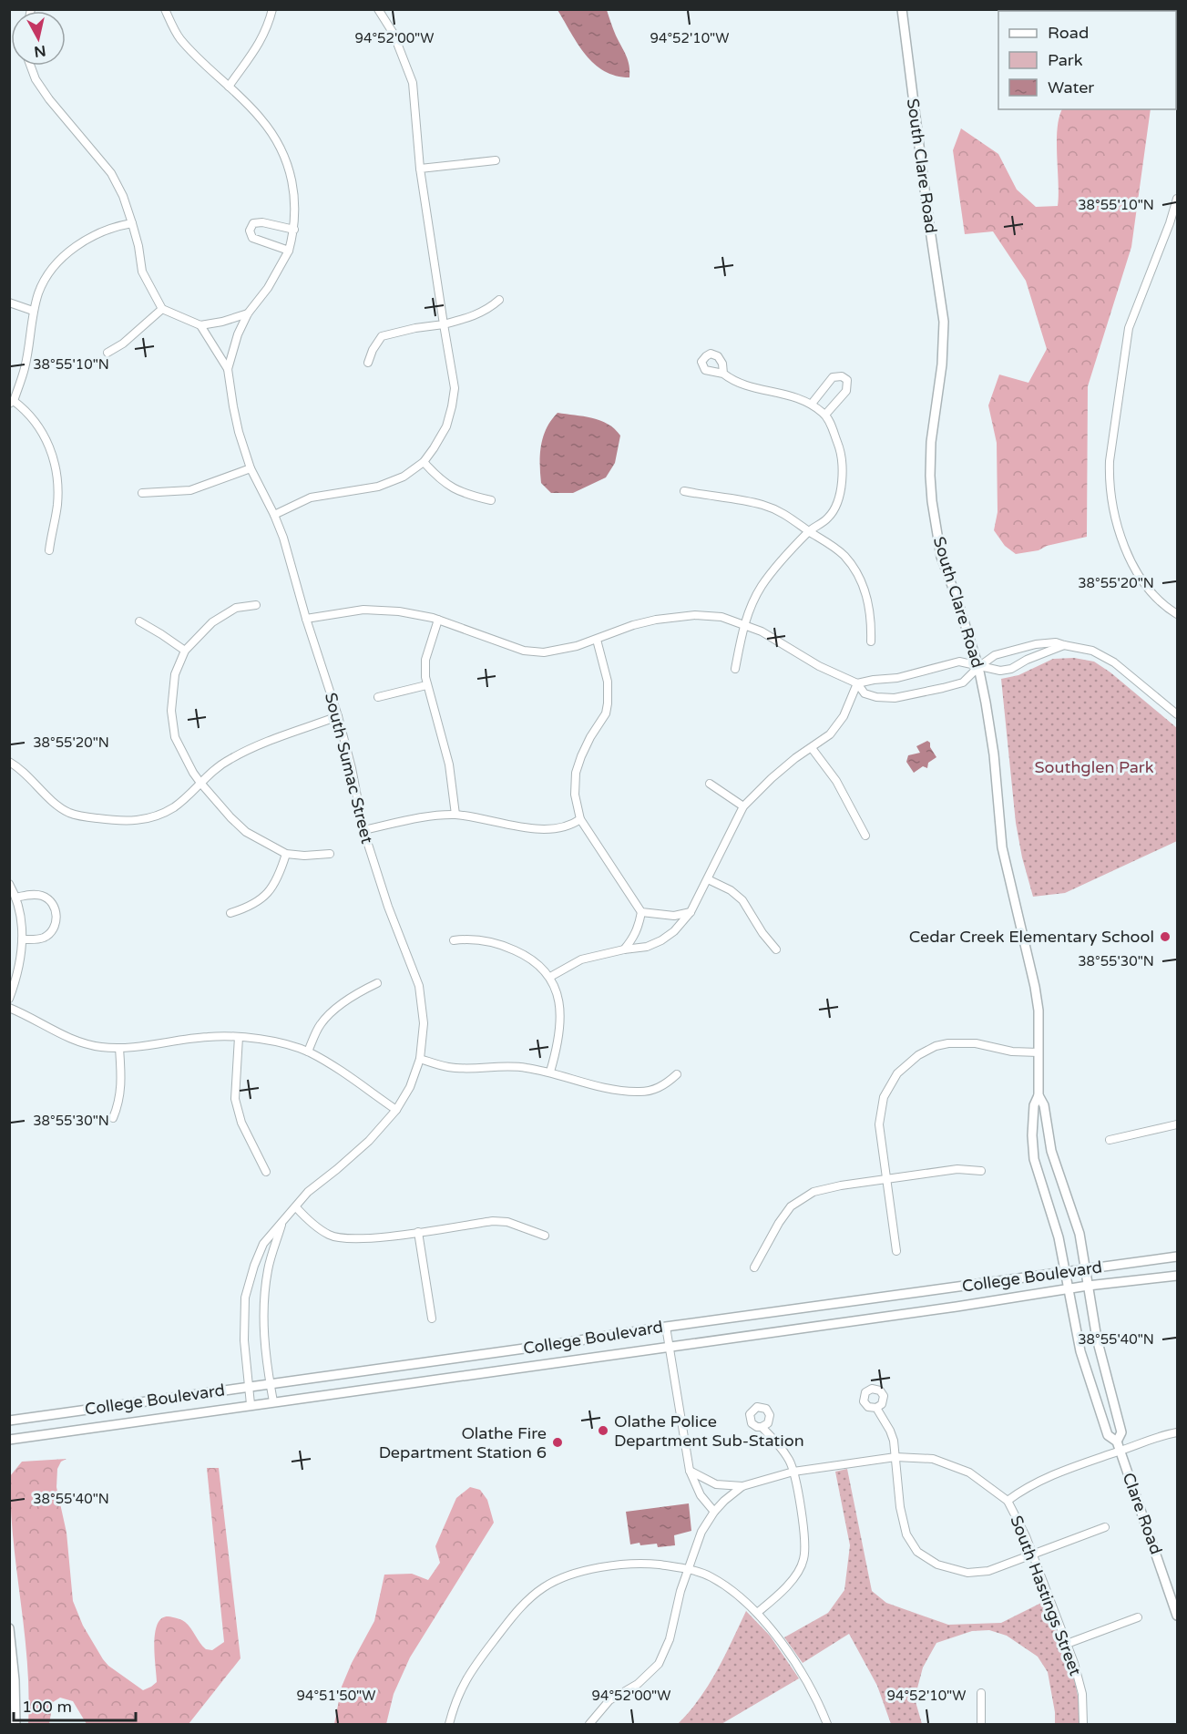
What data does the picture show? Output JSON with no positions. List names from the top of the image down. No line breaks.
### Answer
{"streets":{"street":["South Clare Road","South Sumac Street","College Boulevard","Clare Road","South Hastings Street"]},"crossings":[["South Clare Road","College Boulevard"],["South Clare Road","Clare Road"],["South Sumac Street","College Boulevard"],["College Boulevard","Clare Road"]],"parks":["Southglen Park"],"places":["Cedar Creek Elementary School","Olathe Police Department Sub-Station","Olathe Fire Department Station 6"],"legend":["Road","Park","Water"],"scale_bar":"100 m","north":"bottom","coordinates":["94°52'00\"W","94°52'10\"W","38°55'10\"N","38°55'20\"N","38°55'30\"N","38°55'40\"N","94°51'50\"W"]}
